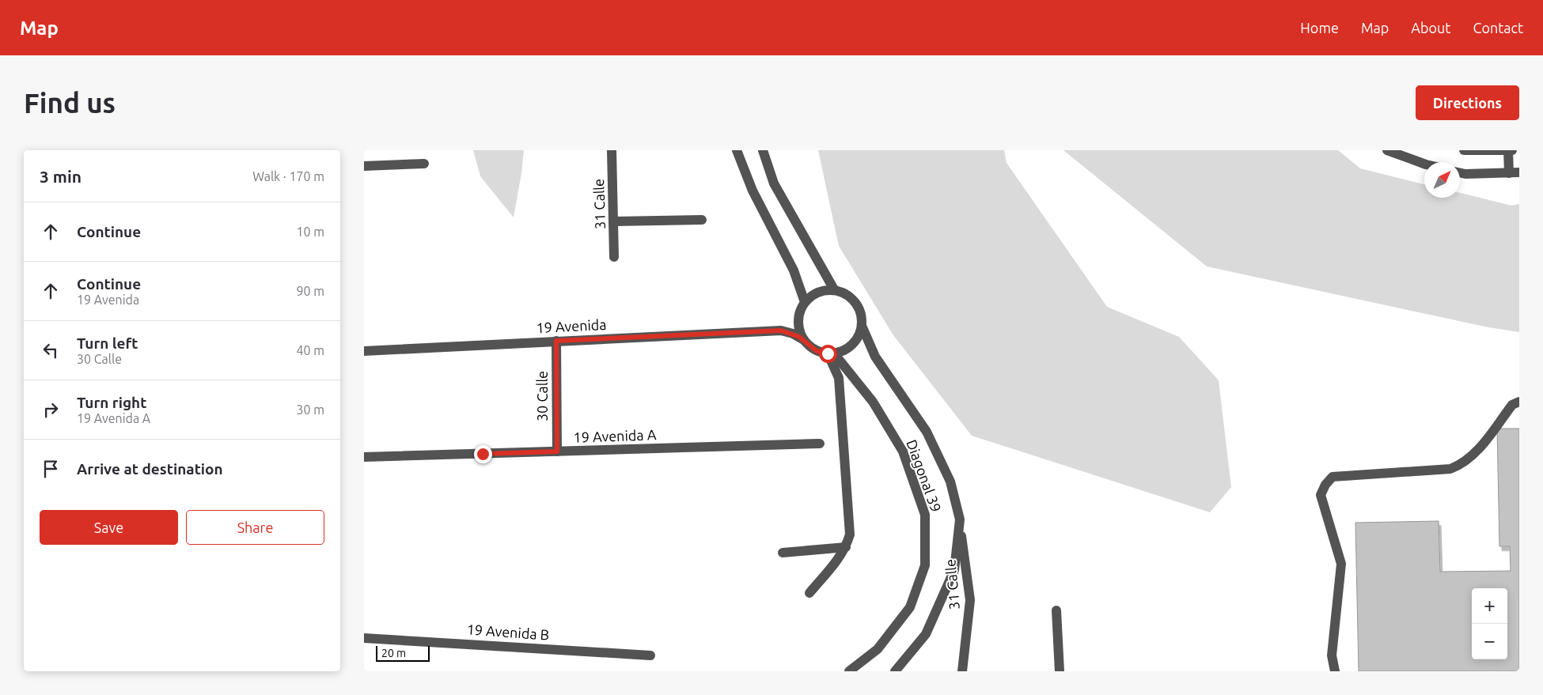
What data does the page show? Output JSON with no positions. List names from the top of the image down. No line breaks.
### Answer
{"streets":{"street":["31 Calle","19 Avenida","30 Calle","19 Avenida A","Diagonal 39","19 Avenida B"]},"crossings":[["19 Avenida","30 Calle"],["19 Avenida","Diagonal 39"],["30 Calle","19 Avenida A"]],"scale_bar":"20 m","north":"top right","page":{"header":"Map","nav":["Home","Map","About","Contact"],"buttons":["Directions",["Save","Share"]],"title":"Find us","heading":["3 min","Walk · 170 m"],"list":[["Continue","10 m"],["Continue","19 Avenida","90 m"],["Turn left","30 Calle","40 m"],["Turn right","19 Avenida A","30 m"],"Arrive at destination"],"map_buttons":["+","−"],"scale":"20 m"}}
